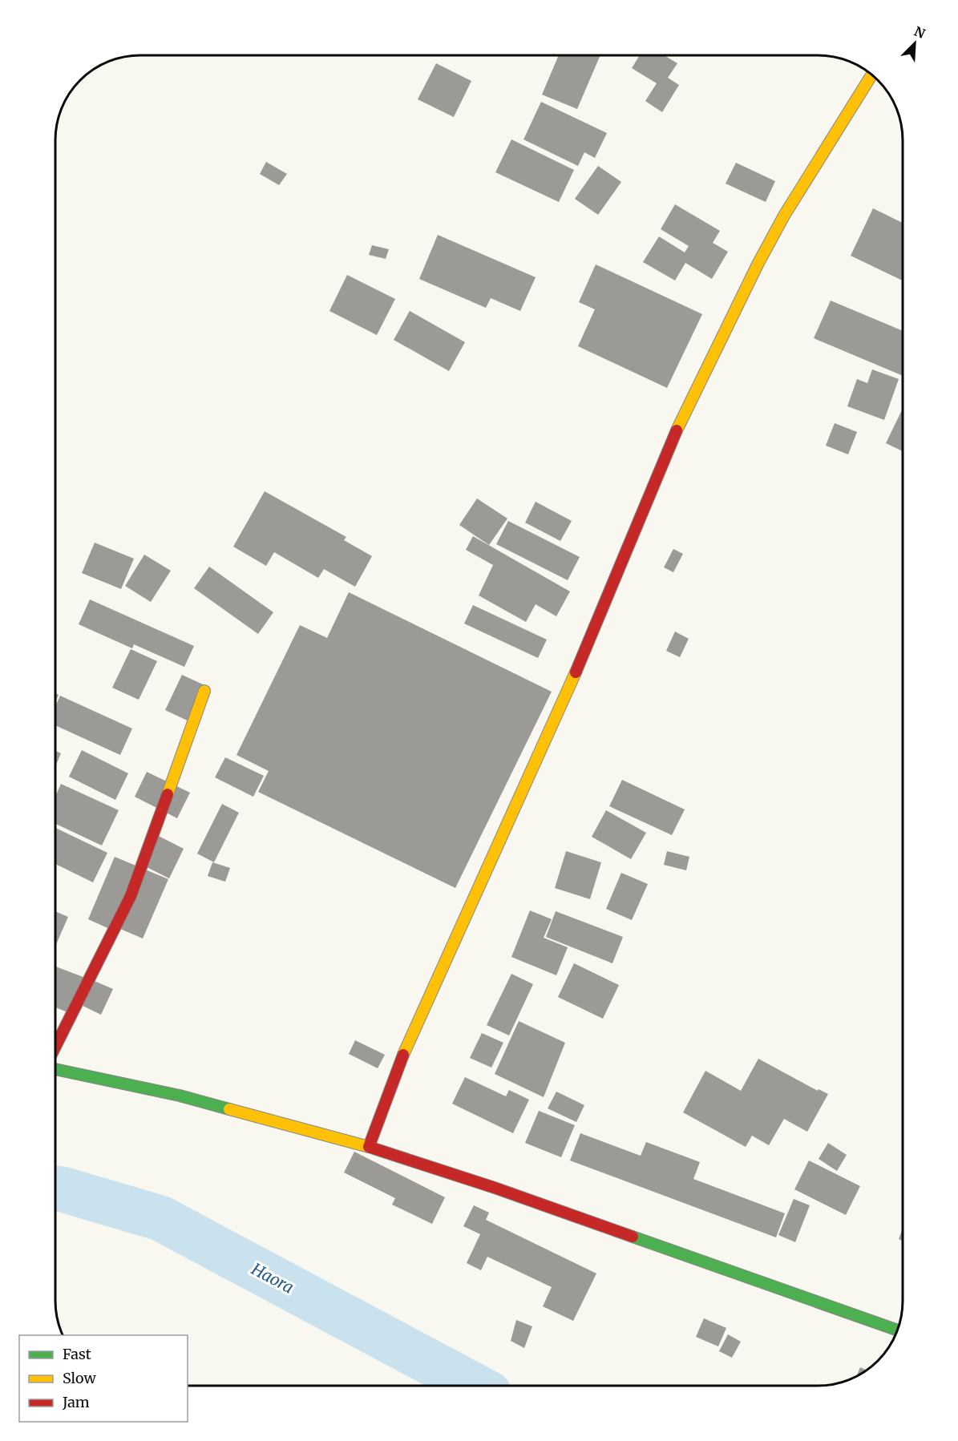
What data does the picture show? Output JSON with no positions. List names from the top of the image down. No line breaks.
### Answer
{"water":["Haora"],"legend":["Fast","Slow","Jam"],"north":"top right"}
